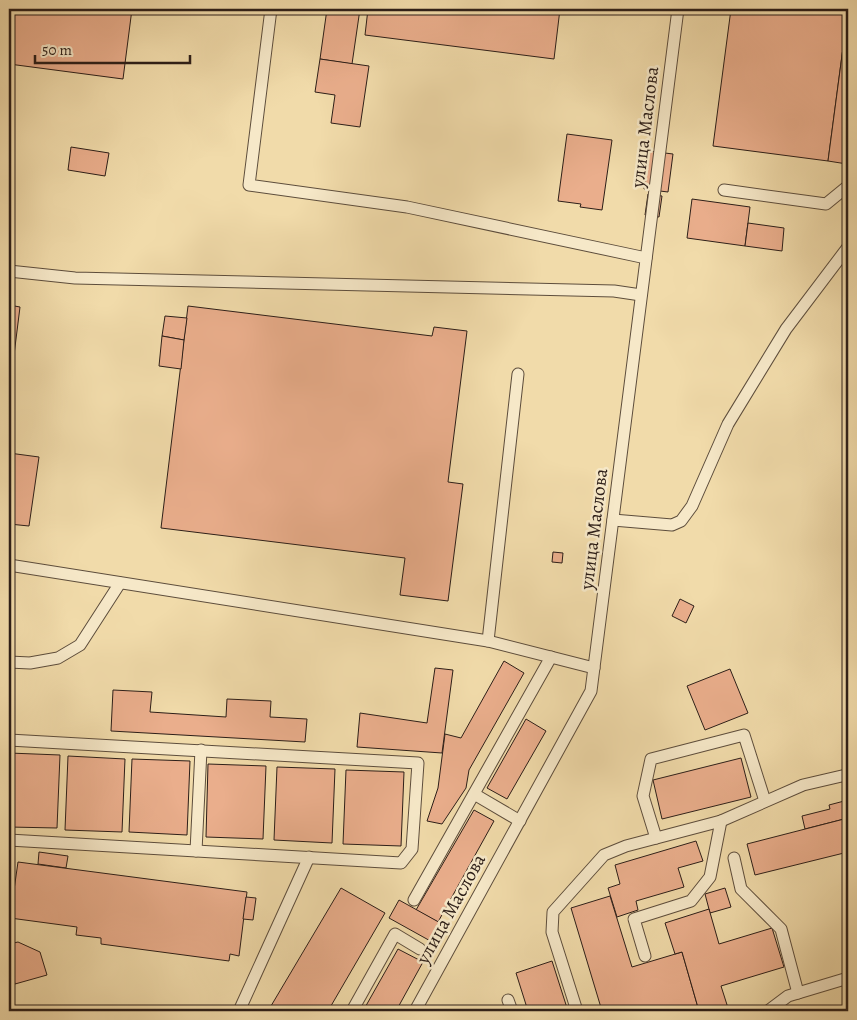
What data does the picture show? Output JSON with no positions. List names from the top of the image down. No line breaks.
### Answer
{"streets":{"lane":["улица Маслова"]},"scale_bar":"50 m"}
